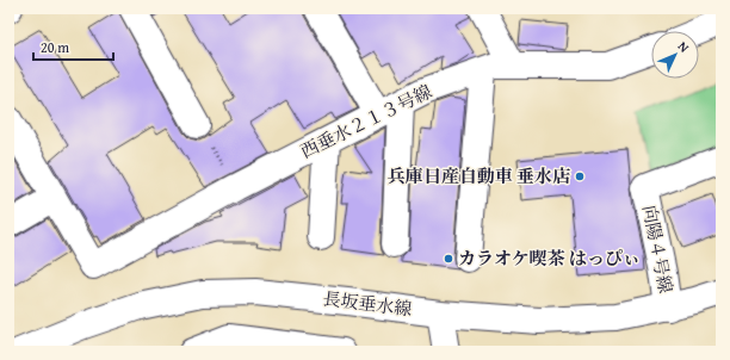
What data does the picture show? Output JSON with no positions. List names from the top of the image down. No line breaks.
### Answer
{"streets":{"street":["西垂水２１３号線","向陽４号線","長坂垂水線"]},"crossings":[["向陽４号線","長坂垂水線"]],"places":["兵庫日産自動車 垂水店","カラオケ喫茶 はっぴぃ"],"scale_bar":"20 m","north":"top right"}
